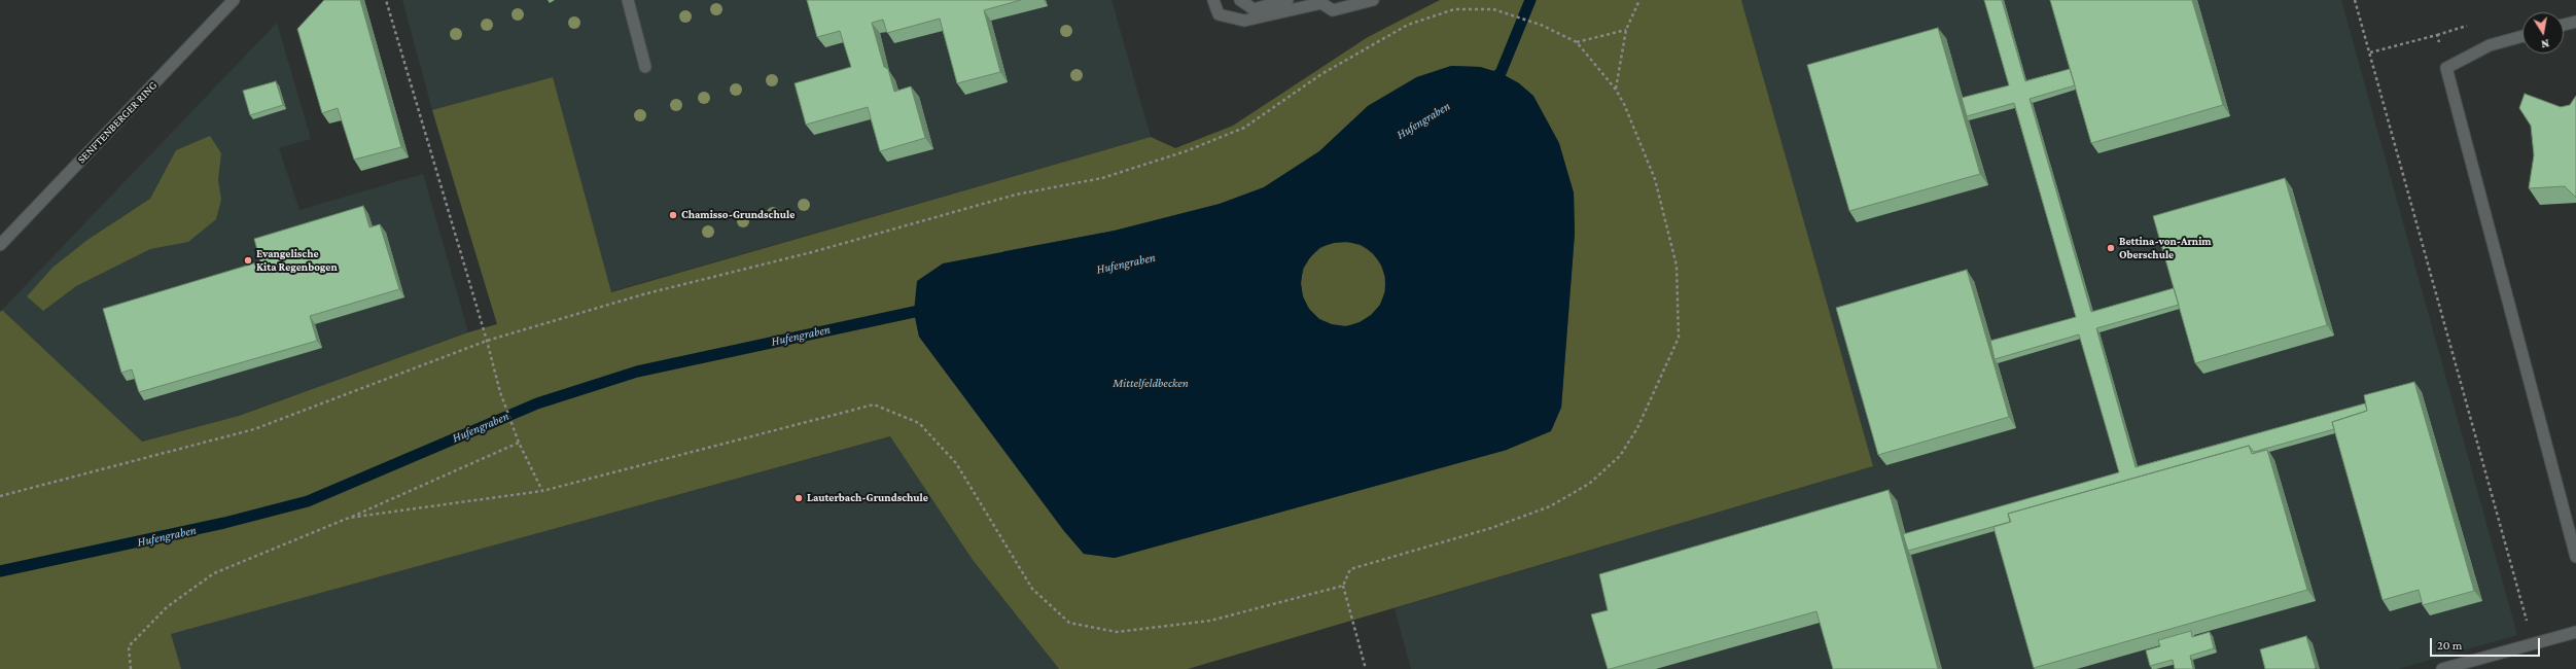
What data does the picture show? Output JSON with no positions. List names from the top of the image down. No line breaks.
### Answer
{"streets":{"street":["SENFTENBERGER RING"]},"water":["Hufengraben","Mittelfeldbecken"],"places":["Chamisso-Grundschule","Bettina-von-Arnim Oberschule","Evangelische Kita Regenbogen","Lauterbach-Grundschule"],"scale_bar":"20 m","north":"bottom"}
